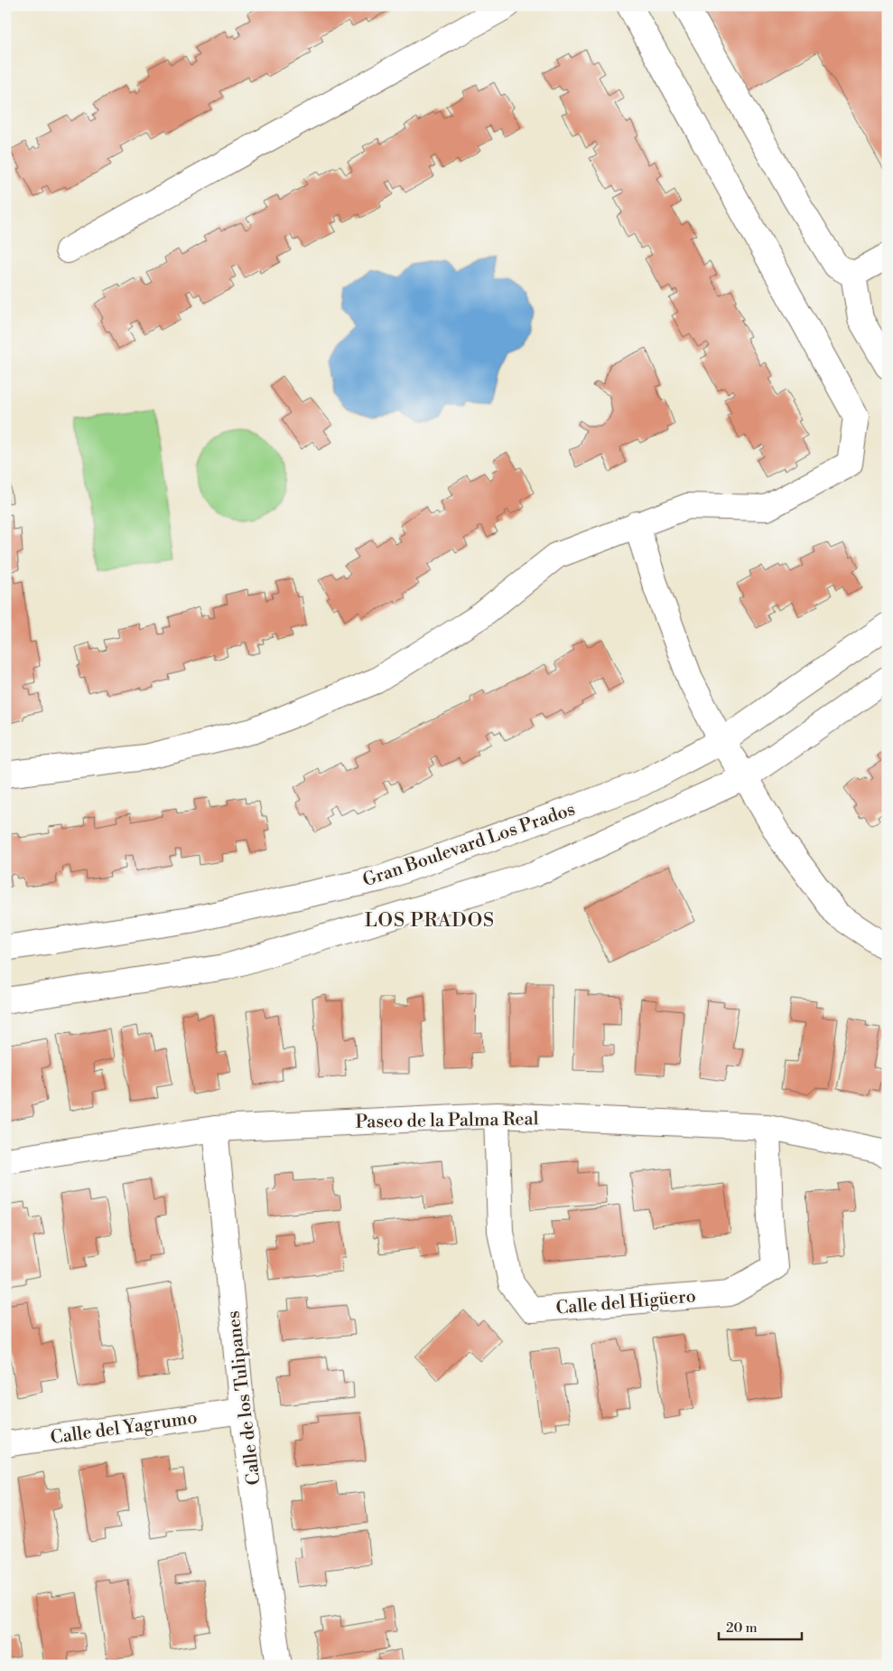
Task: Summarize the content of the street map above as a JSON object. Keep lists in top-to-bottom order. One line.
{"streets":{"street":["Gran Boulevard Los Prados","Paseo de la Palma Real","Calle del Higüero","Calle de los Tulipanes","Calle del Yagrumo"]},"crossings":[["Paseo de la Palma Real","Calle del Higüero"],["Paseo de la Palma Real","Calle de los Tulipanes"],["Calle de los Tulipanes","Calle del Yagrumo"]],"districts":["LOS PRADOS"],"scale_bar":"20 m"}
